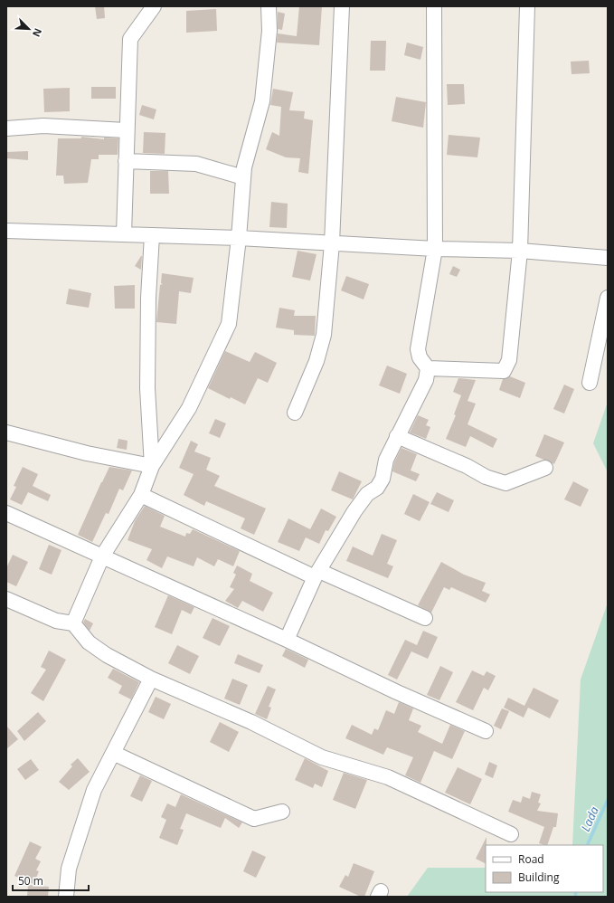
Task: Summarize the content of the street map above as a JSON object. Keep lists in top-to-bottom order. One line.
{"water":["Lada"],"legend":["Road","Building"],"scale_bar":"50 m","north":"bottom right"}
